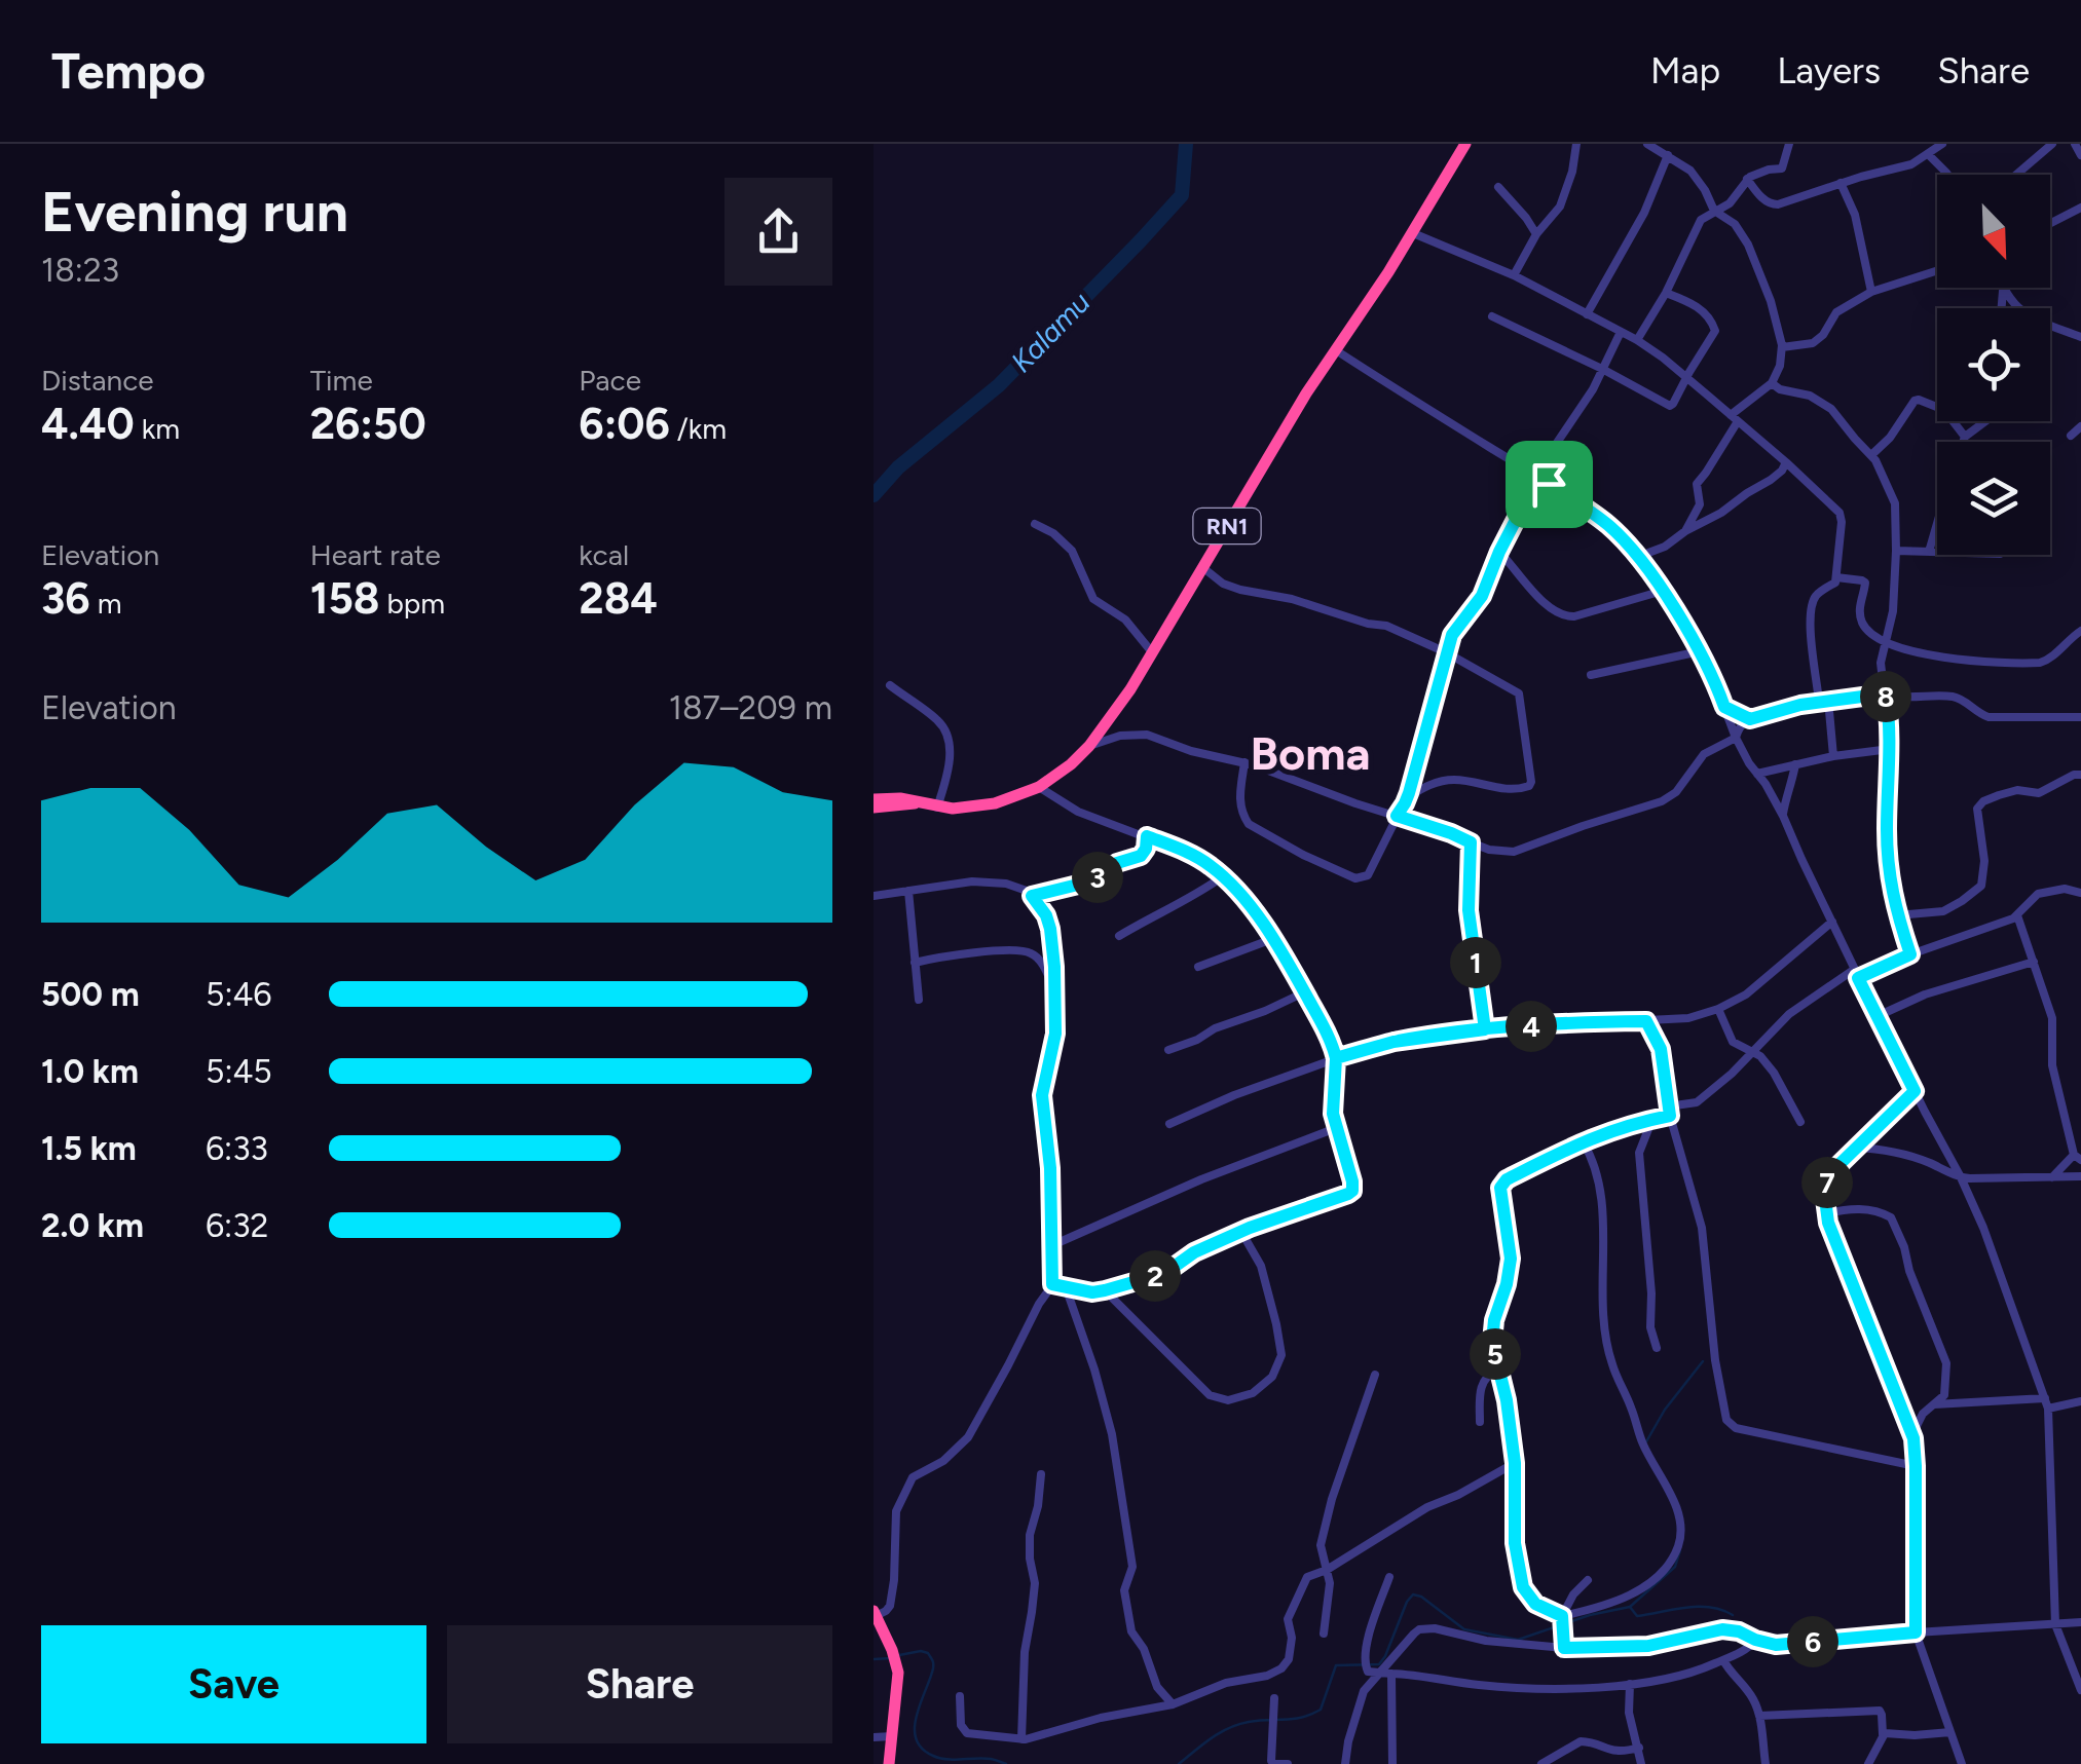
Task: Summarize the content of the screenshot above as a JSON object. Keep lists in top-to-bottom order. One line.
{"streets":{"highway":["RN1"]},"districts":["Boma"],"water":["Kalamu"],"north":"bottom right","page":{"header":"Tempo","nav":["Map","Layers","Share"],"heading":["Evening run","18:23"],"stats":[["Distance","4.40 km"],["Time","26:50"],["Pace","6:06 /km"],["Elevation","36 m"],["Heart rate","158 bpm"],["kcal","284"]],"chart":["Elevation","187–209 m"],"pins":["8","3","1","4","7","2","5","6"],"list":[{"name":"500 m","note":"5:46"},{"name":"1.0 km","note":"5:45"},{"name":"1.5 km","note":"6:33"},{"name":"2.0 km","note":"6:32"}],"buttons":["Save","Share"]}}
